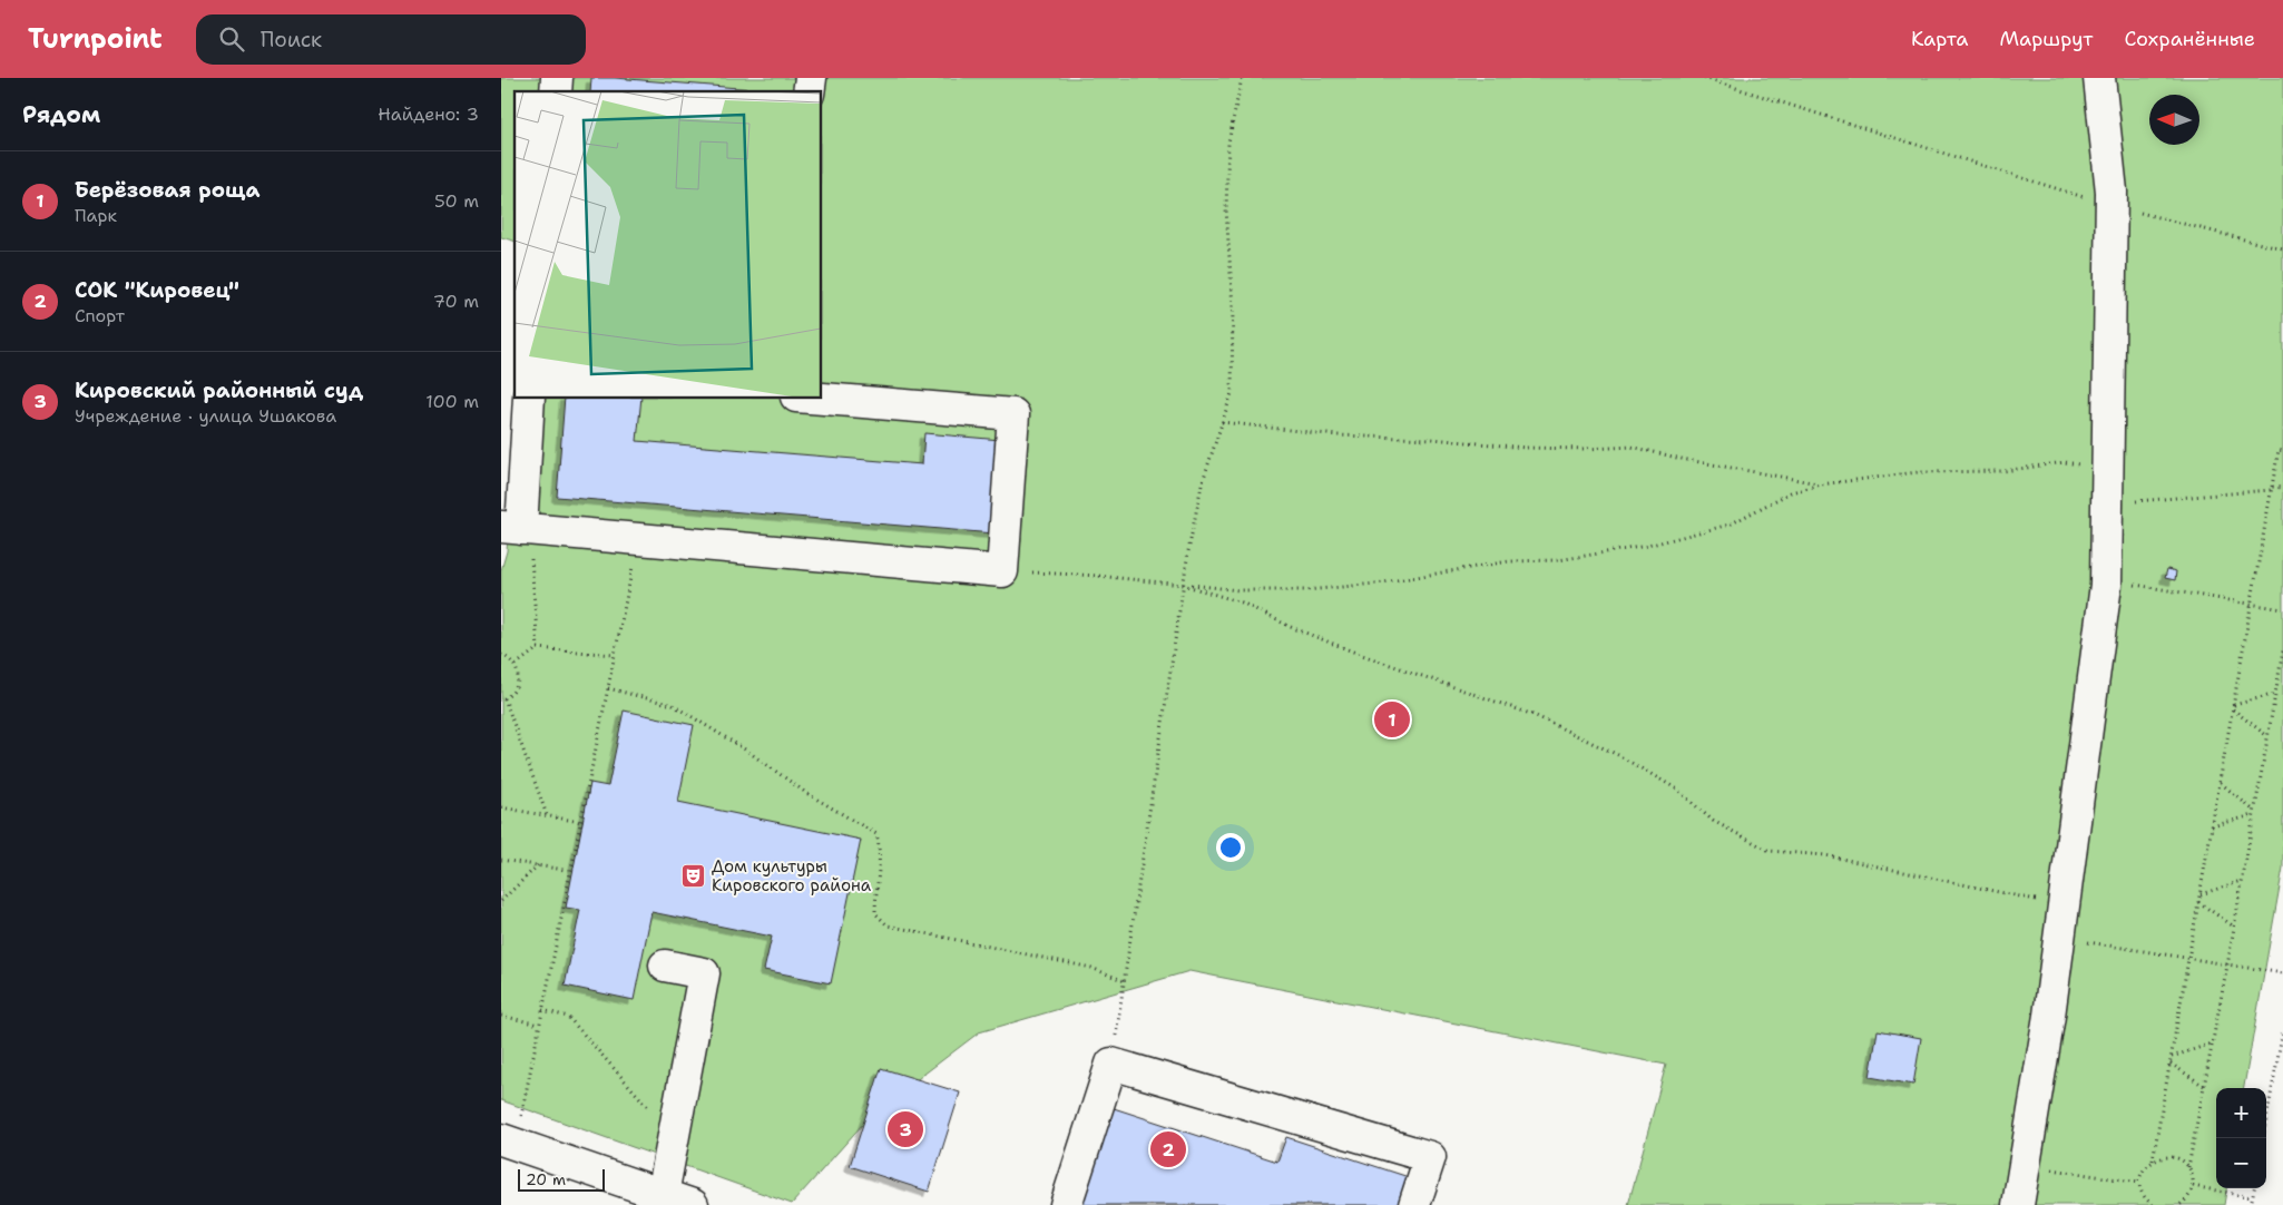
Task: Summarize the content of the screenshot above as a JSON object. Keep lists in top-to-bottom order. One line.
{"places":{"theatre":["Дом культуры Кировского района"]},"scale_bar":"20 m","north":"left","page":{"header":"Turnpoint","search":"Поиск","nav":["Карта","Маршрут","Сохранённые"],"heading":["Рядом","Найдено: 3"],"list":[{"mark":"1","name":"Берёзовая роща","note":"Парк","value":"50 m"},{"mark":"2","name":"СОК \"Кировец\"","note":"Спорт","value":"70 m"},{"mark":"3","name":"Кировский районный суд","note":"Учреждение · улица Ушакова","value":"100 m"}],"pins":["1","3","2"],"map_buttons":["+","−"],"scale":"20 m"}}
